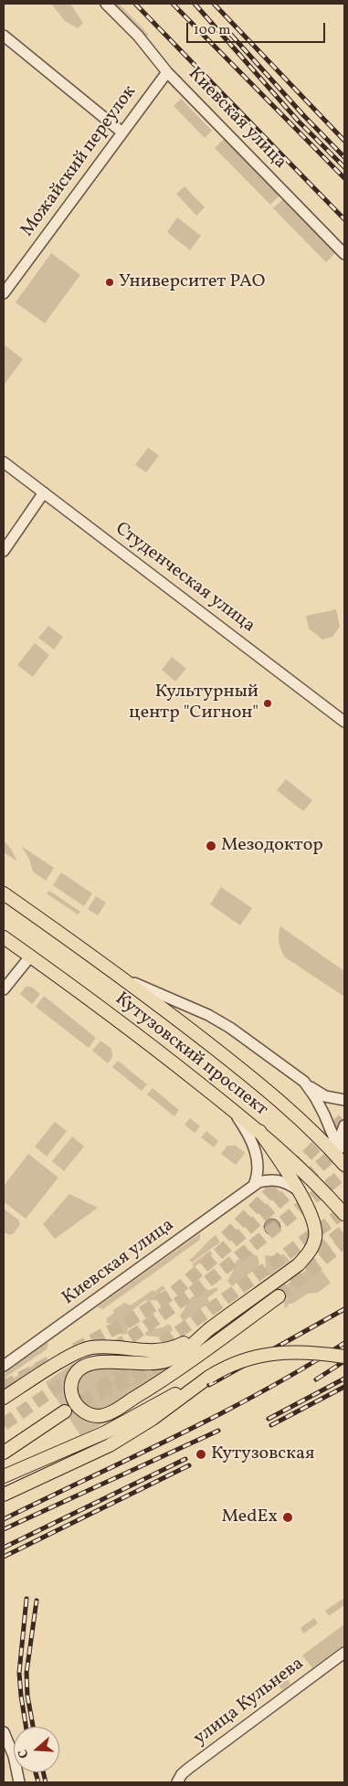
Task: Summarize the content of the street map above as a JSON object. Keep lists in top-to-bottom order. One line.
{"streets":{"main road":["Кутузовский проспект"],"street":["Киевская улица","Можайский переулок","Студенческая улица","улица Кульнева"]},"crossings":[["Киевская улица","Можайский переулок"]],"places":["Университет РАО","Культурный центр \"Сигнон\"","Мезодоктор","Кутузовская","MedEx"],"scale_bar":"100 m","north":"left"}
